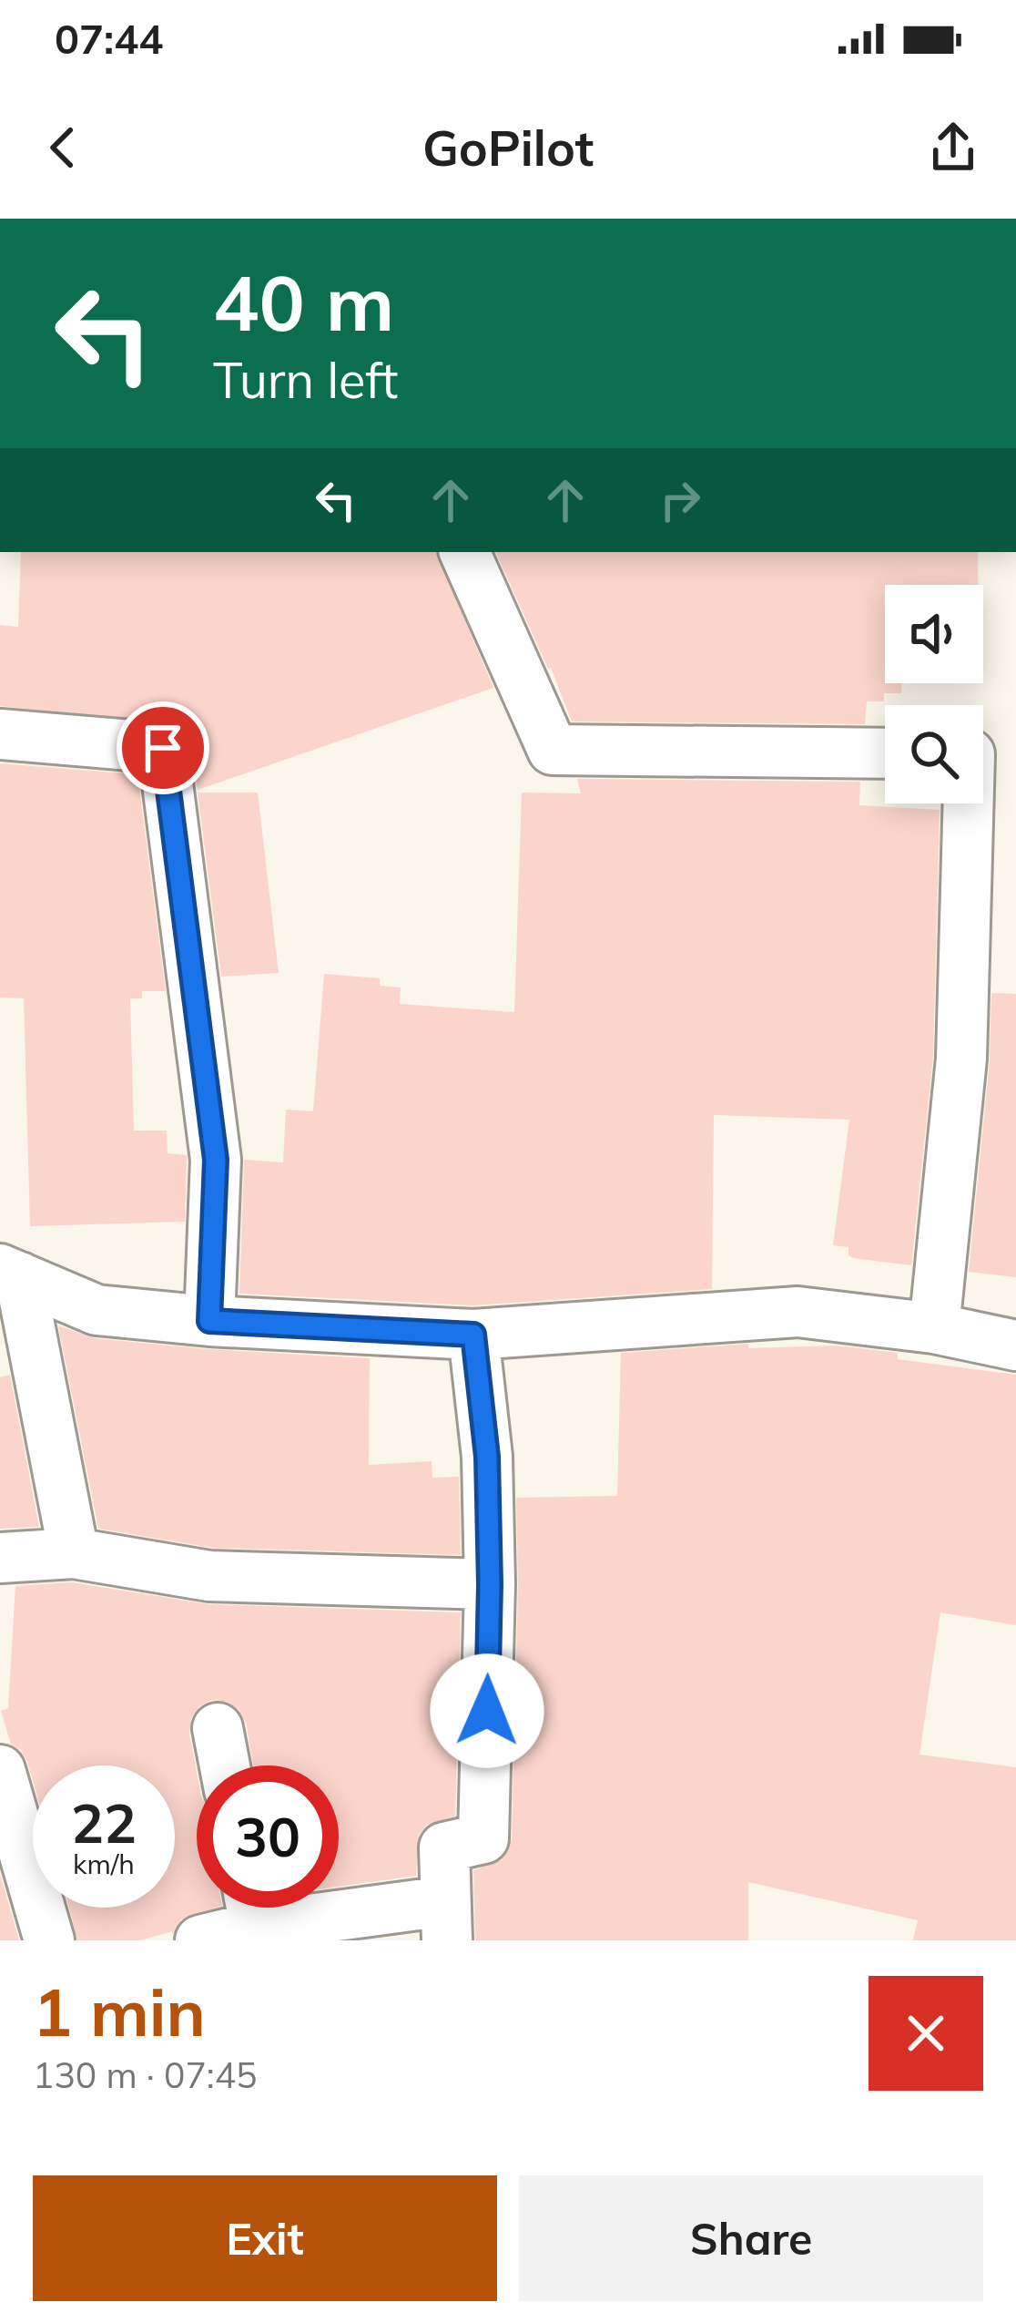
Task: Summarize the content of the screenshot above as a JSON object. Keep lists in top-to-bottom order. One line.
{"page":{"status":"07:44","header":"GoPilot","turn":["40 m","Turn left"],"speed":"22 km/h","limit":"30","heading":["1 min","130 m · 07:45"],"buttons":["Exit","Share"]}}
